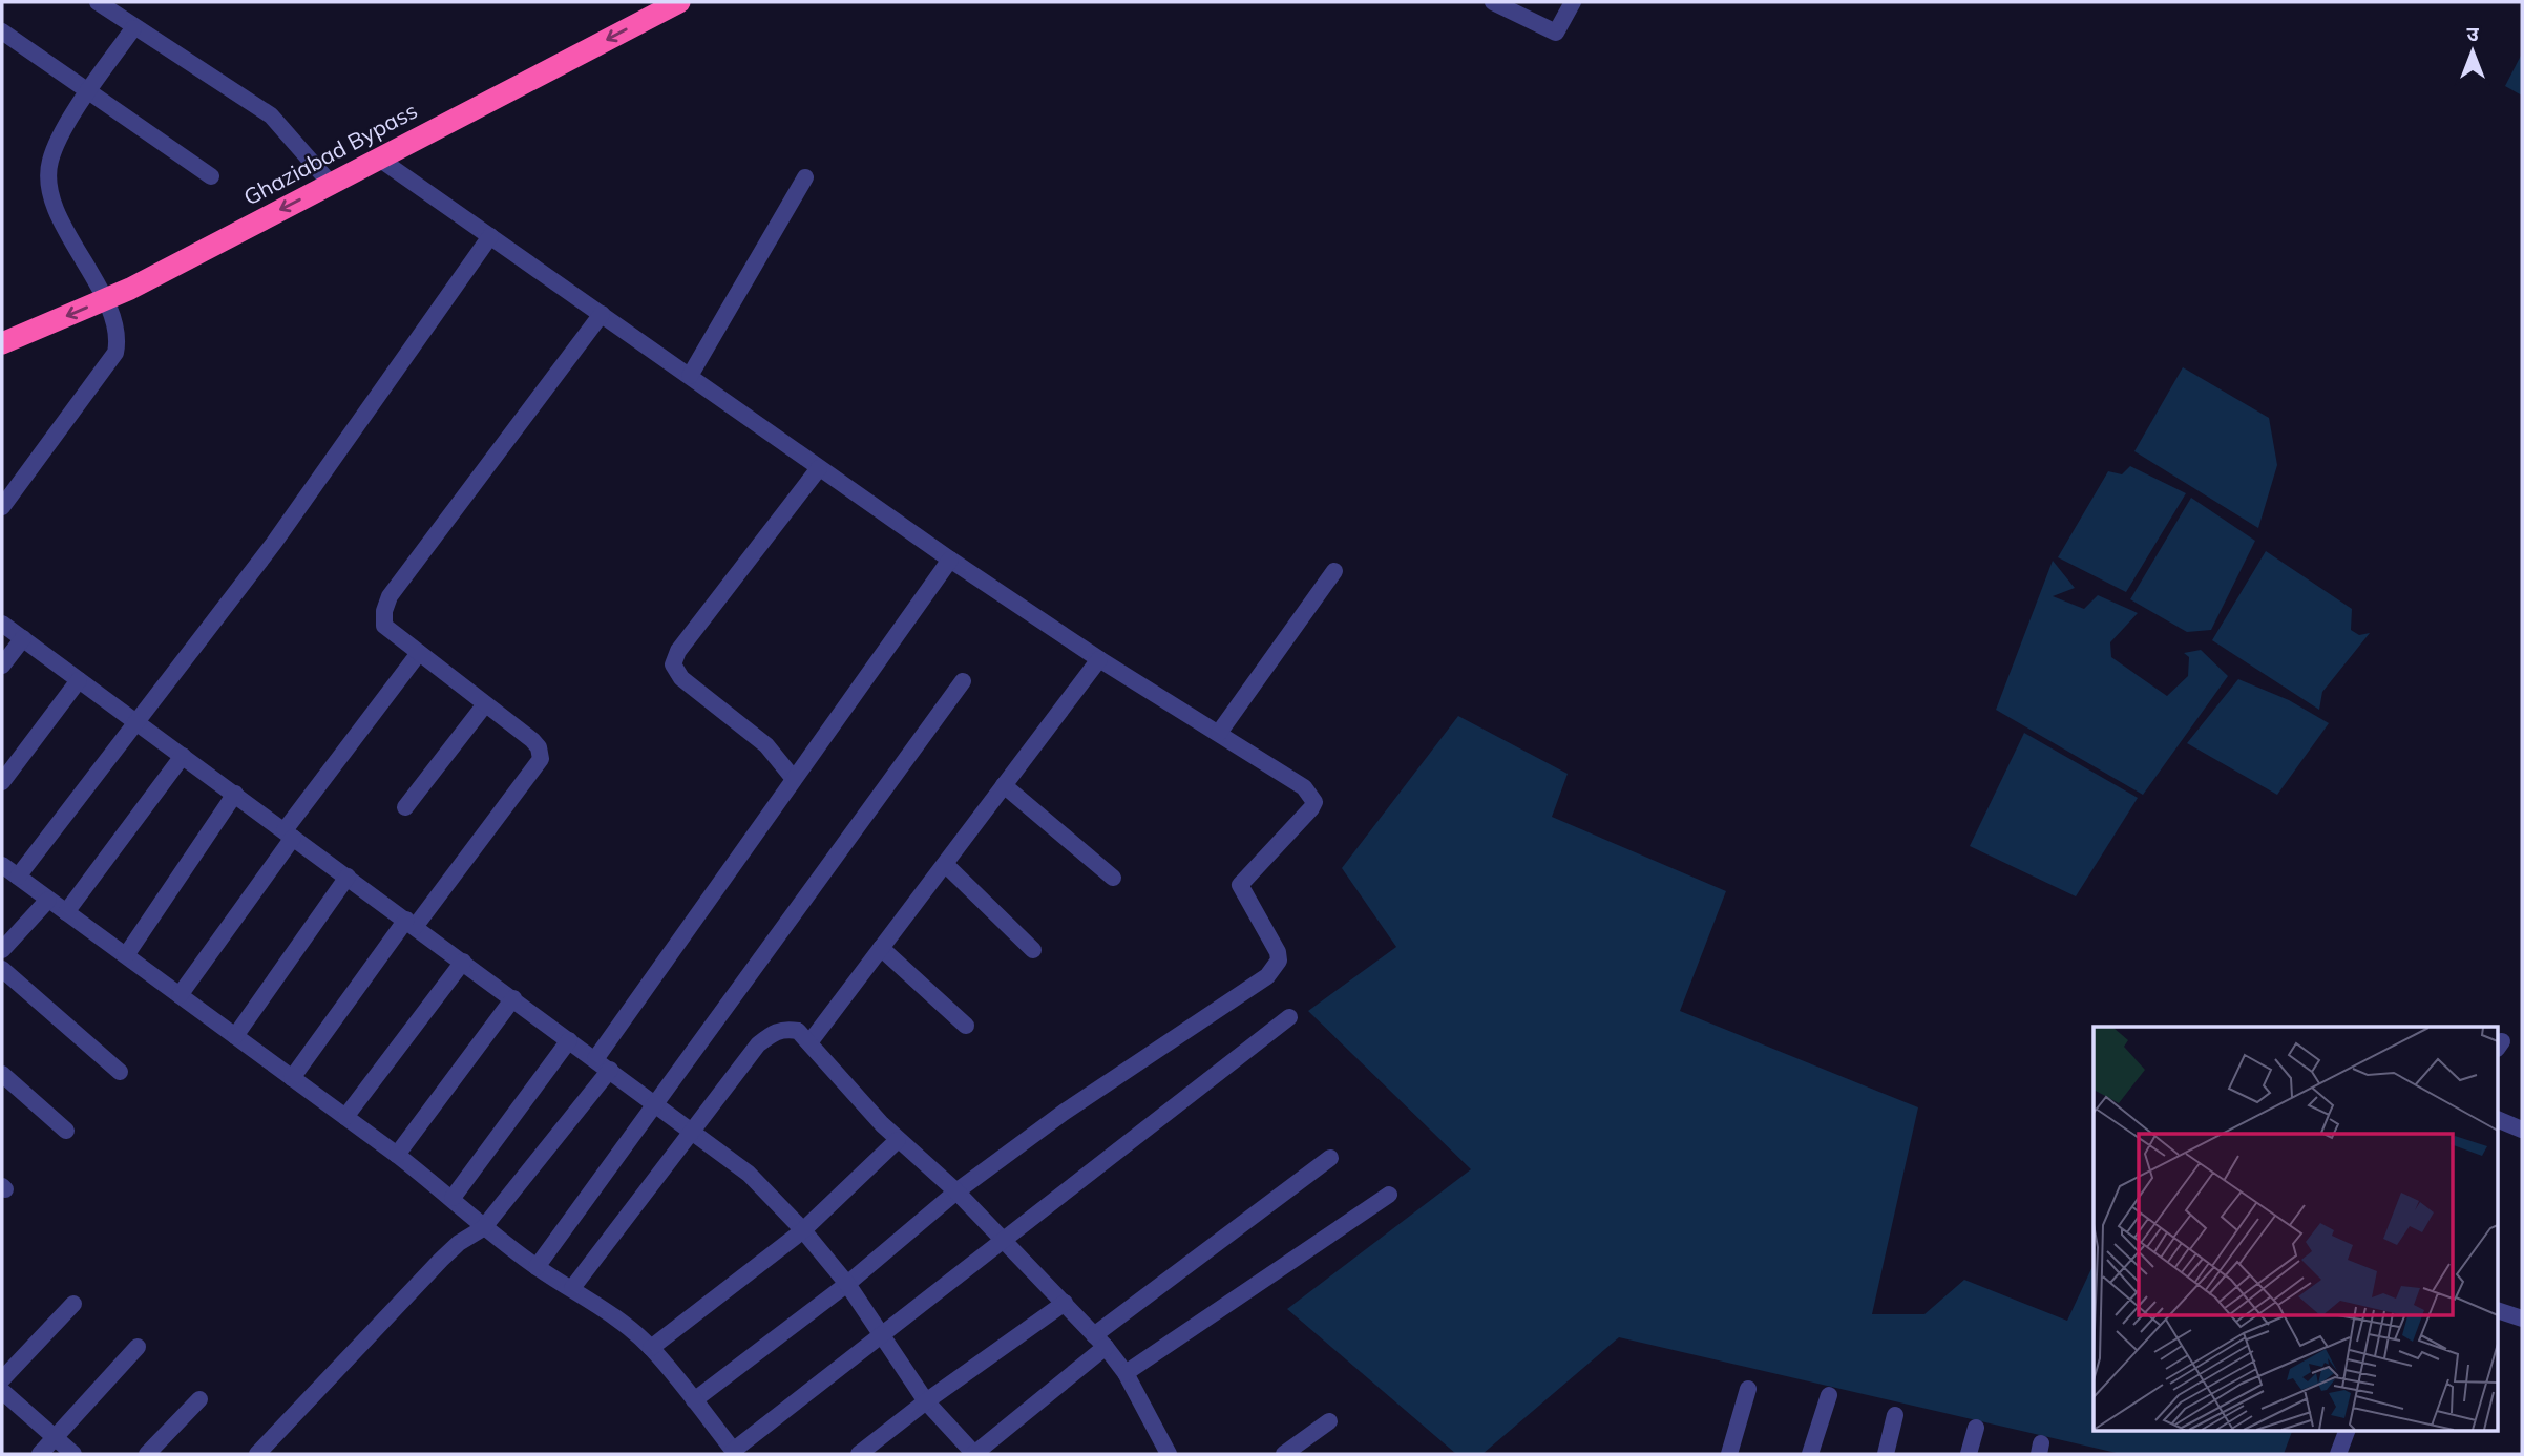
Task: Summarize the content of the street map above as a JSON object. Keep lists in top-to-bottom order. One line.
{"streets":{"highway":["Ghaziabad Bypass"]},"one_way":["Ghaziabad Bypass"],"north":"top"}
